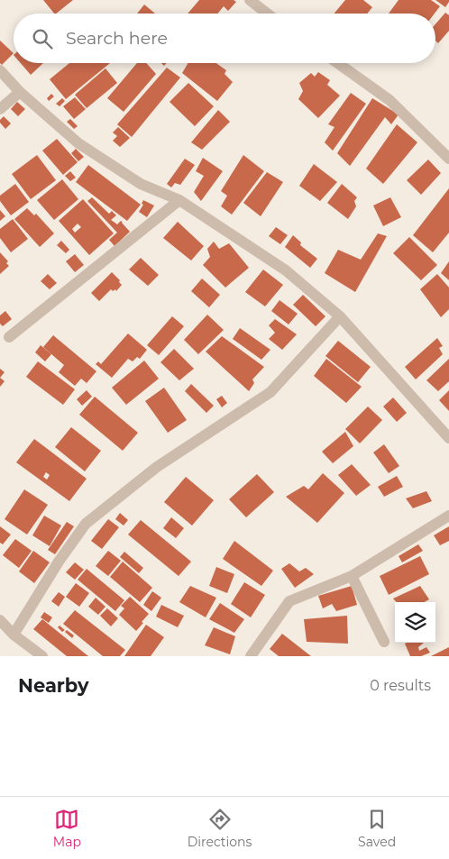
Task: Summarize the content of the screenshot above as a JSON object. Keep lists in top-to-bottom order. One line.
{"page":{"search":"Search here","heading":["Nearby","0 results"],"nav":["Map","Directions","Saved"]}}
